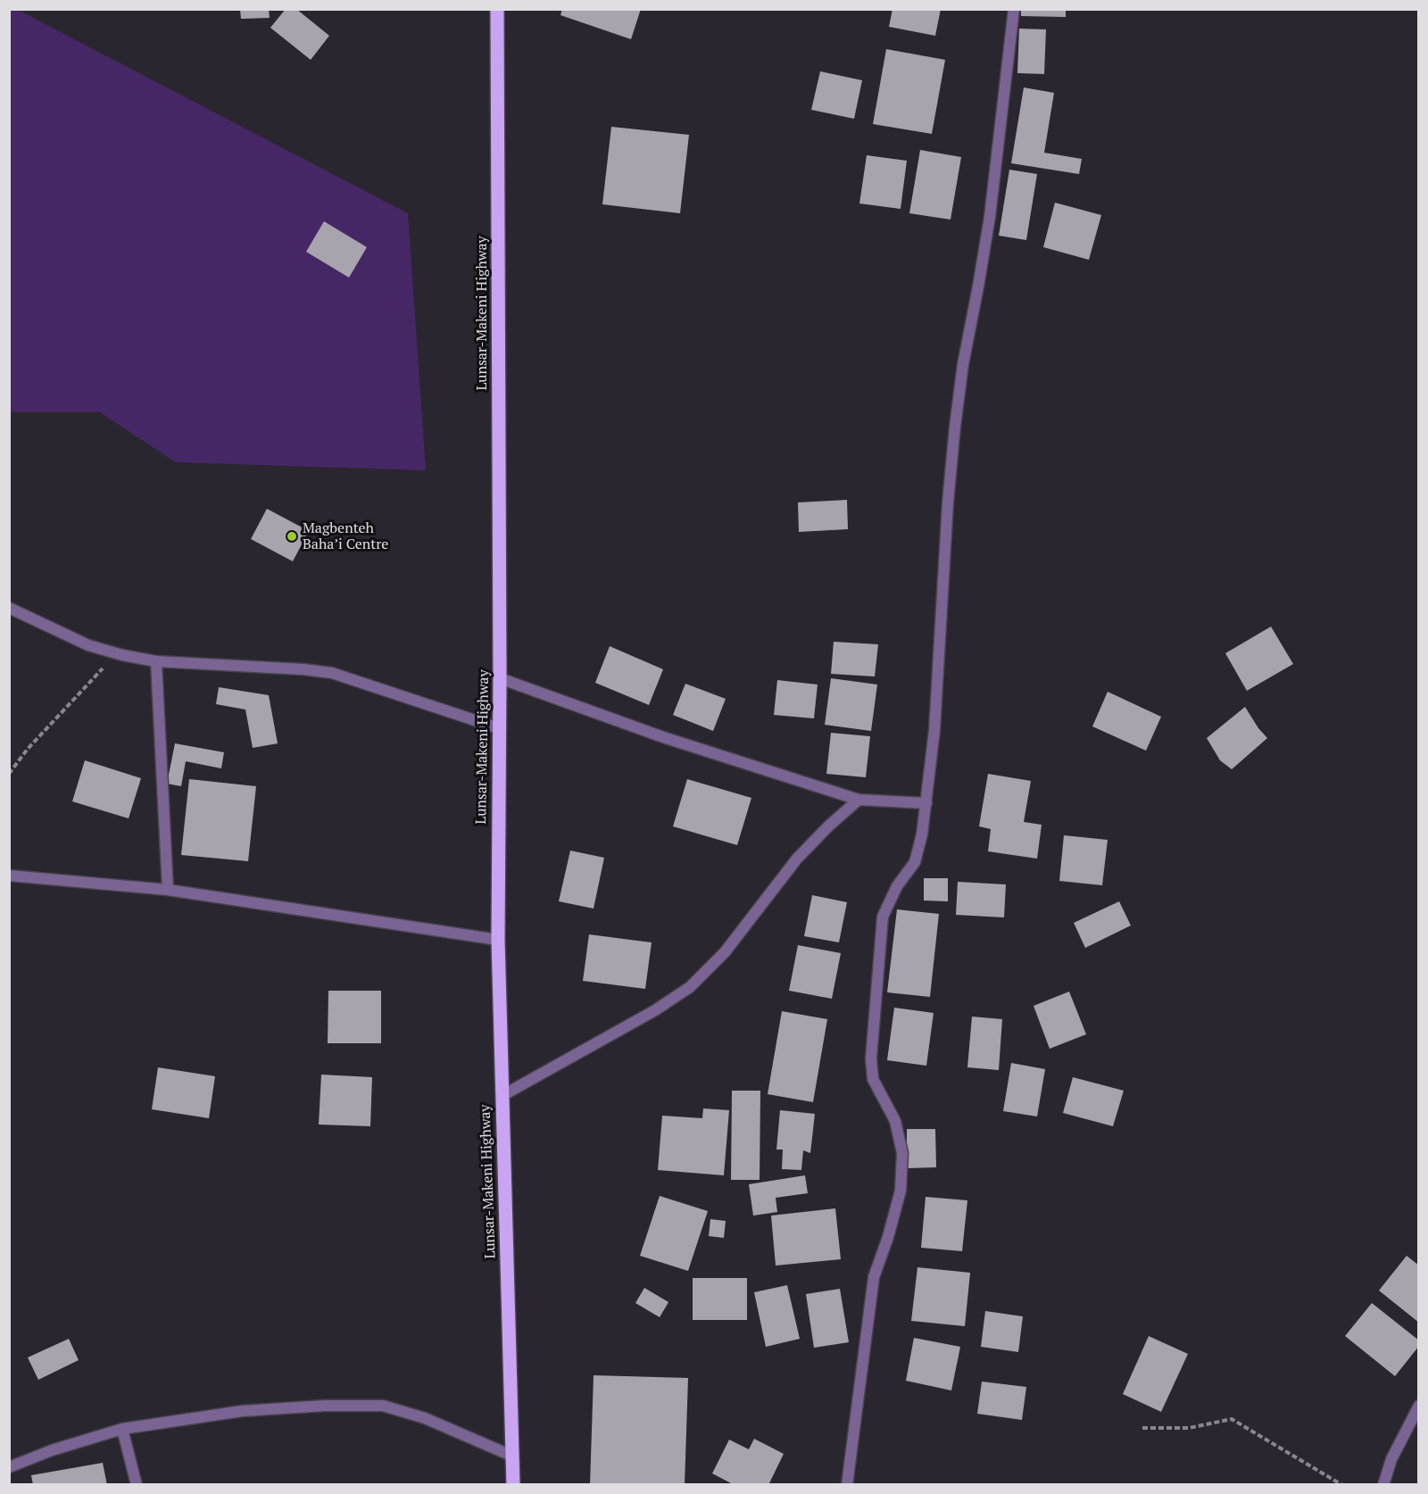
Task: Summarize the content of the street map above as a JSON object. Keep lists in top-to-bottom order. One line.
{"streets":{"main road":["Lunsar-Makeni Highway"]},"places":["Magbenteh Baha’i Centre"]}
